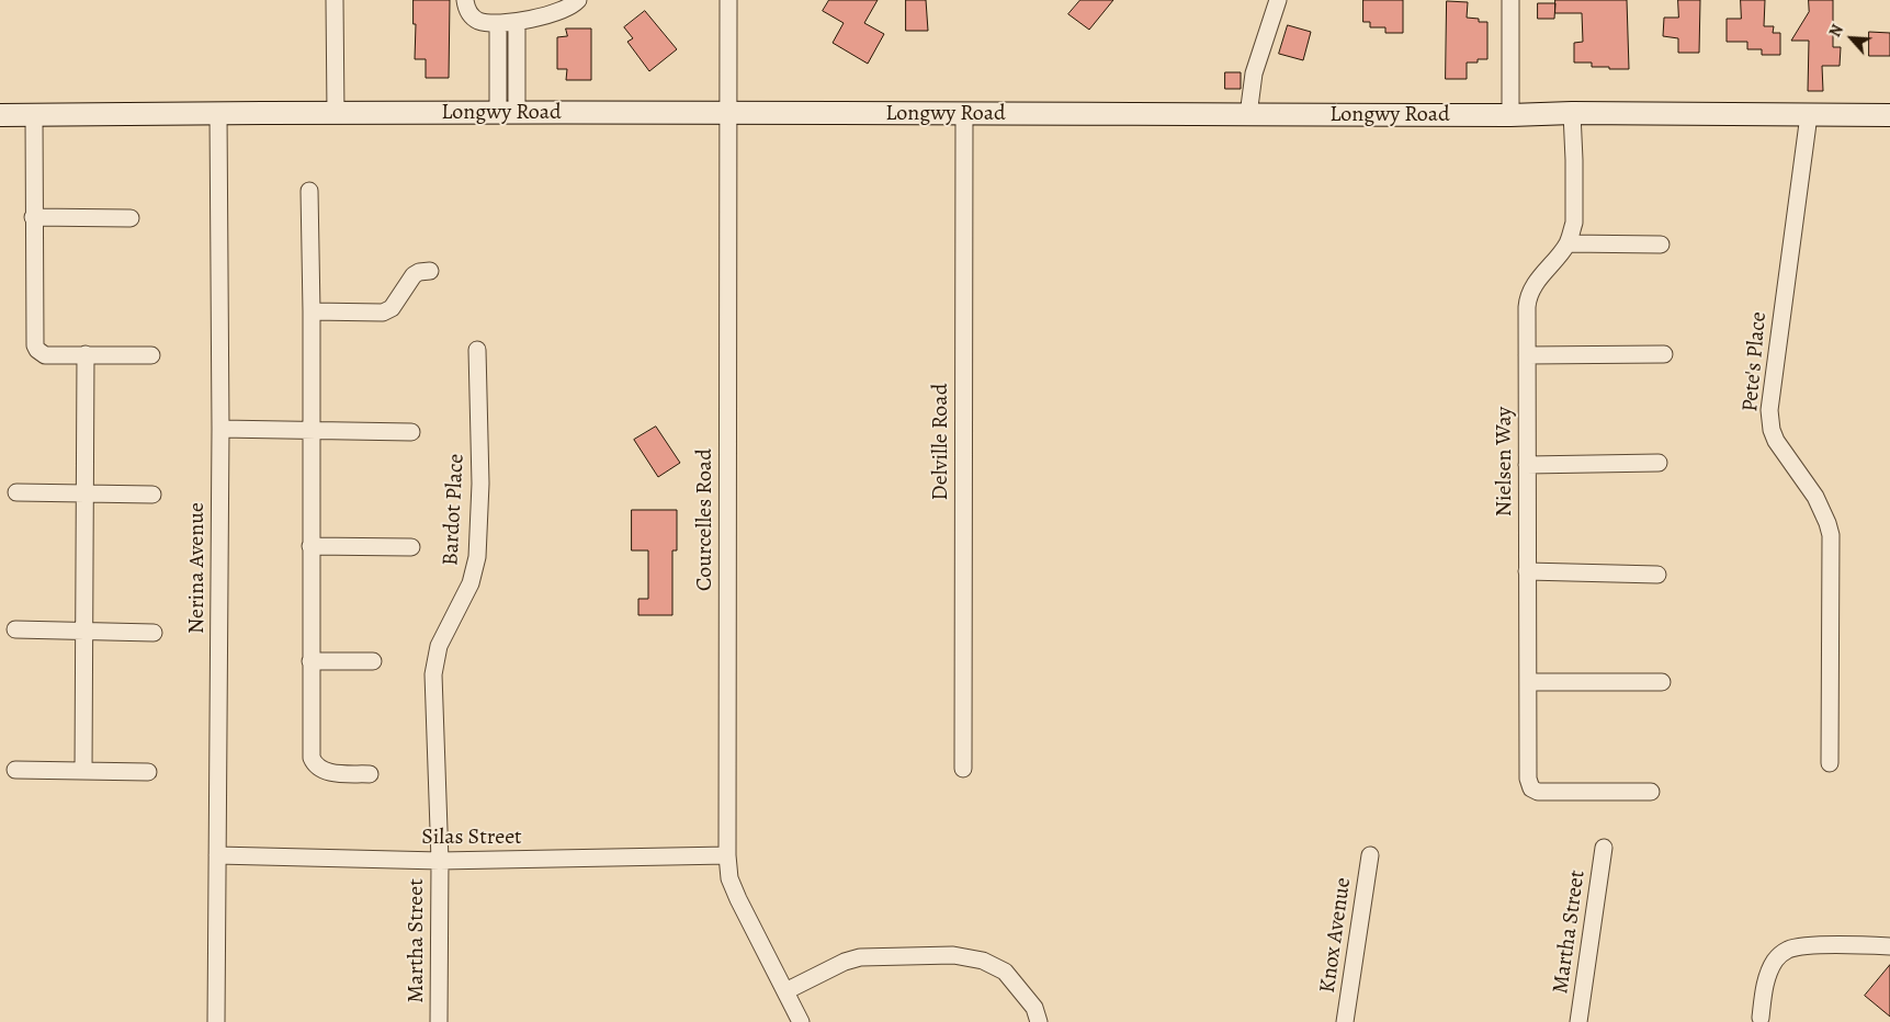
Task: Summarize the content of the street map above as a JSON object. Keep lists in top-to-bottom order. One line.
{"streets":{"street":["Longwy Road","Pete's Place","Delville Road","Nielsen Way","Bardot Place","Courcelles Road","Nerina Avenue","Silas Street","Martha Street","Knox Avenue"]},"crossings":[["Longwy Road","Pete's Place"],["Longwy Road","Delville Road"],["Longwy Road","Nielsen Way"],["Longwy Road","Courcelles Road"],["Longwy Road","Nerina Avenue"],["Bardot Place","Silas Street"],["Bardot Place","Martha Street"],["Courcelles Road","Silas Street"],["Nerina Avenue","Silas Street"],["Silas Street","Martha Street"]],"north":"top left"}
